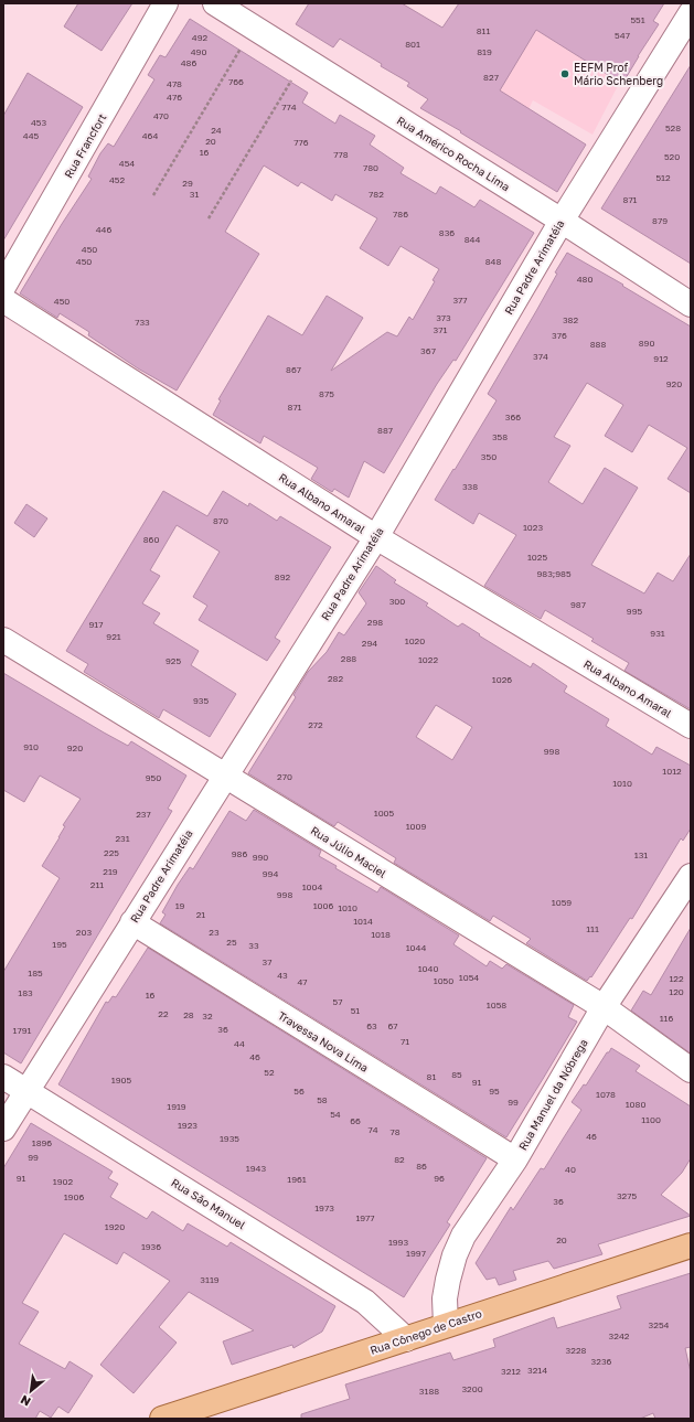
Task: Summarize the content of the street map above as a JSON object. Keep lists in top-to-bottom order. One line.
{"streets":{"main road":["Rua Cônego de Castro"],"street":["Rua Francfort","Rua Américo Rocha Lima","Rua Padre Arimatéia","Rua Albano Amaral","Rua Júlio Maciel","Travessa Nova Lima","Rua Manuel da Nóbrega","Rua São Manuel"]},"crossings":[["Rua Américo Rocha Lima","Rua Padre Arimatéia"],["Rua Padre Arimatéia","Rua Albano Amaral"],["Rua Padre Arimatéia","Rua Júlio Maciel"],["Rua Padre Arimatéia","Travessa Nova Lima"],["Rua Padre Arimatéia","Rua São Manuel"],["Rua Júlio Maciel","Rua Manuel da Nóbrega"],["Travessa Nova Lima","Rua Manuel da Nóbrega"],["Rua Manuel da Nóbrega","Rua Cônego de Castro"],["Rua São Manuel","Rua Cônego de Castro"]],"places":["EEFM Prof Mário Schenberg"],"house_numbers":["551","811","547","492","801","490","819","486","827","766","478","476","774","470","453","528","24","445","464","20","776","16","778","520","454","780","512","452","29","31","782","871","786","879","446","836","844","450","450","848","480","377","450","373","382","733","371","376","890","888","367","374","912","867","920","875","871","366","887","358","350","338","870","1023","860","1025","983;985","892","300","987","995","298","917","931","921","1020","294","288","1022","925","282","1026","935","272","910","920","998","1012","270","950","1010","1005","237","1009","231","225","986","131","990","219","994","211","1004","998","1059","19","1006","1010","21","1014","111","203","23","1018","25","195","33","1044","37","1040","185","43","1054","122","1050","47","120","183","16","57","1058","51","22","28","32","116","63","67","36","1791","71","44","46","52","85","81","1905","91","56","95","1078","58","99","1080","1919","54","1100","66","1923","74","78","46","1935","1896","99","82","86","1943","40","91","96","1961","1902","3275","1906","36","1973","1977","1920","20","1993","1936","1997","3119","3254","3242","3228","3236","3214","3212","3200","3188"],"north":"bottom left"}
